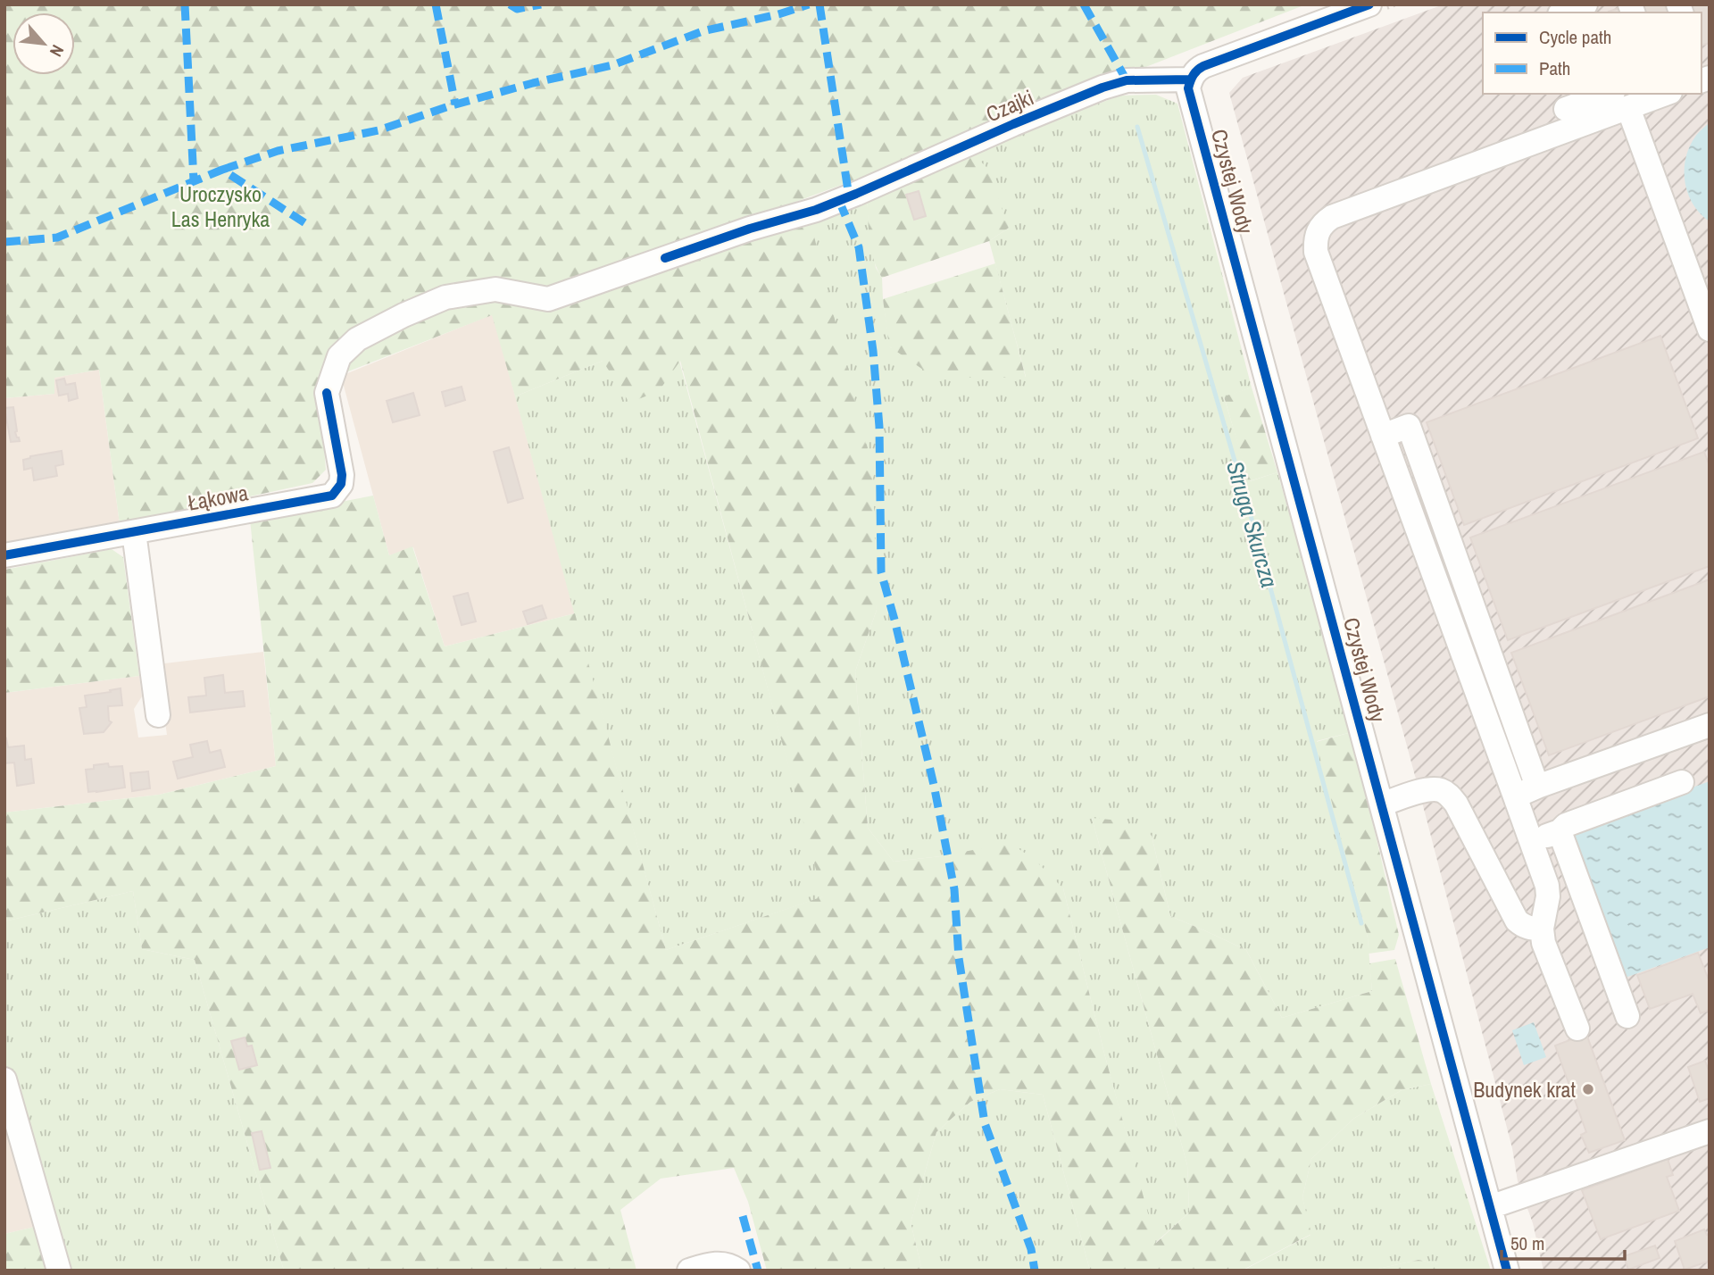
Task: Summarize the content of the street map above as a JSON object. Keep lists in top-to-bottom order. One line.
{"streets":{"street":["Czajki","Czystej Wody","Łąkowa"]},"crossings":[["Czajki","Czystej Wody"],["Czajki","Łąkowa"]],"water":["Struga Skurcza"],"parks":["Uroczysko Las Henryka"],"places":["Budynek krat"],"legend":["Cycle path","Path"],"scale_bar":"50 m","north":"bottom right"}
